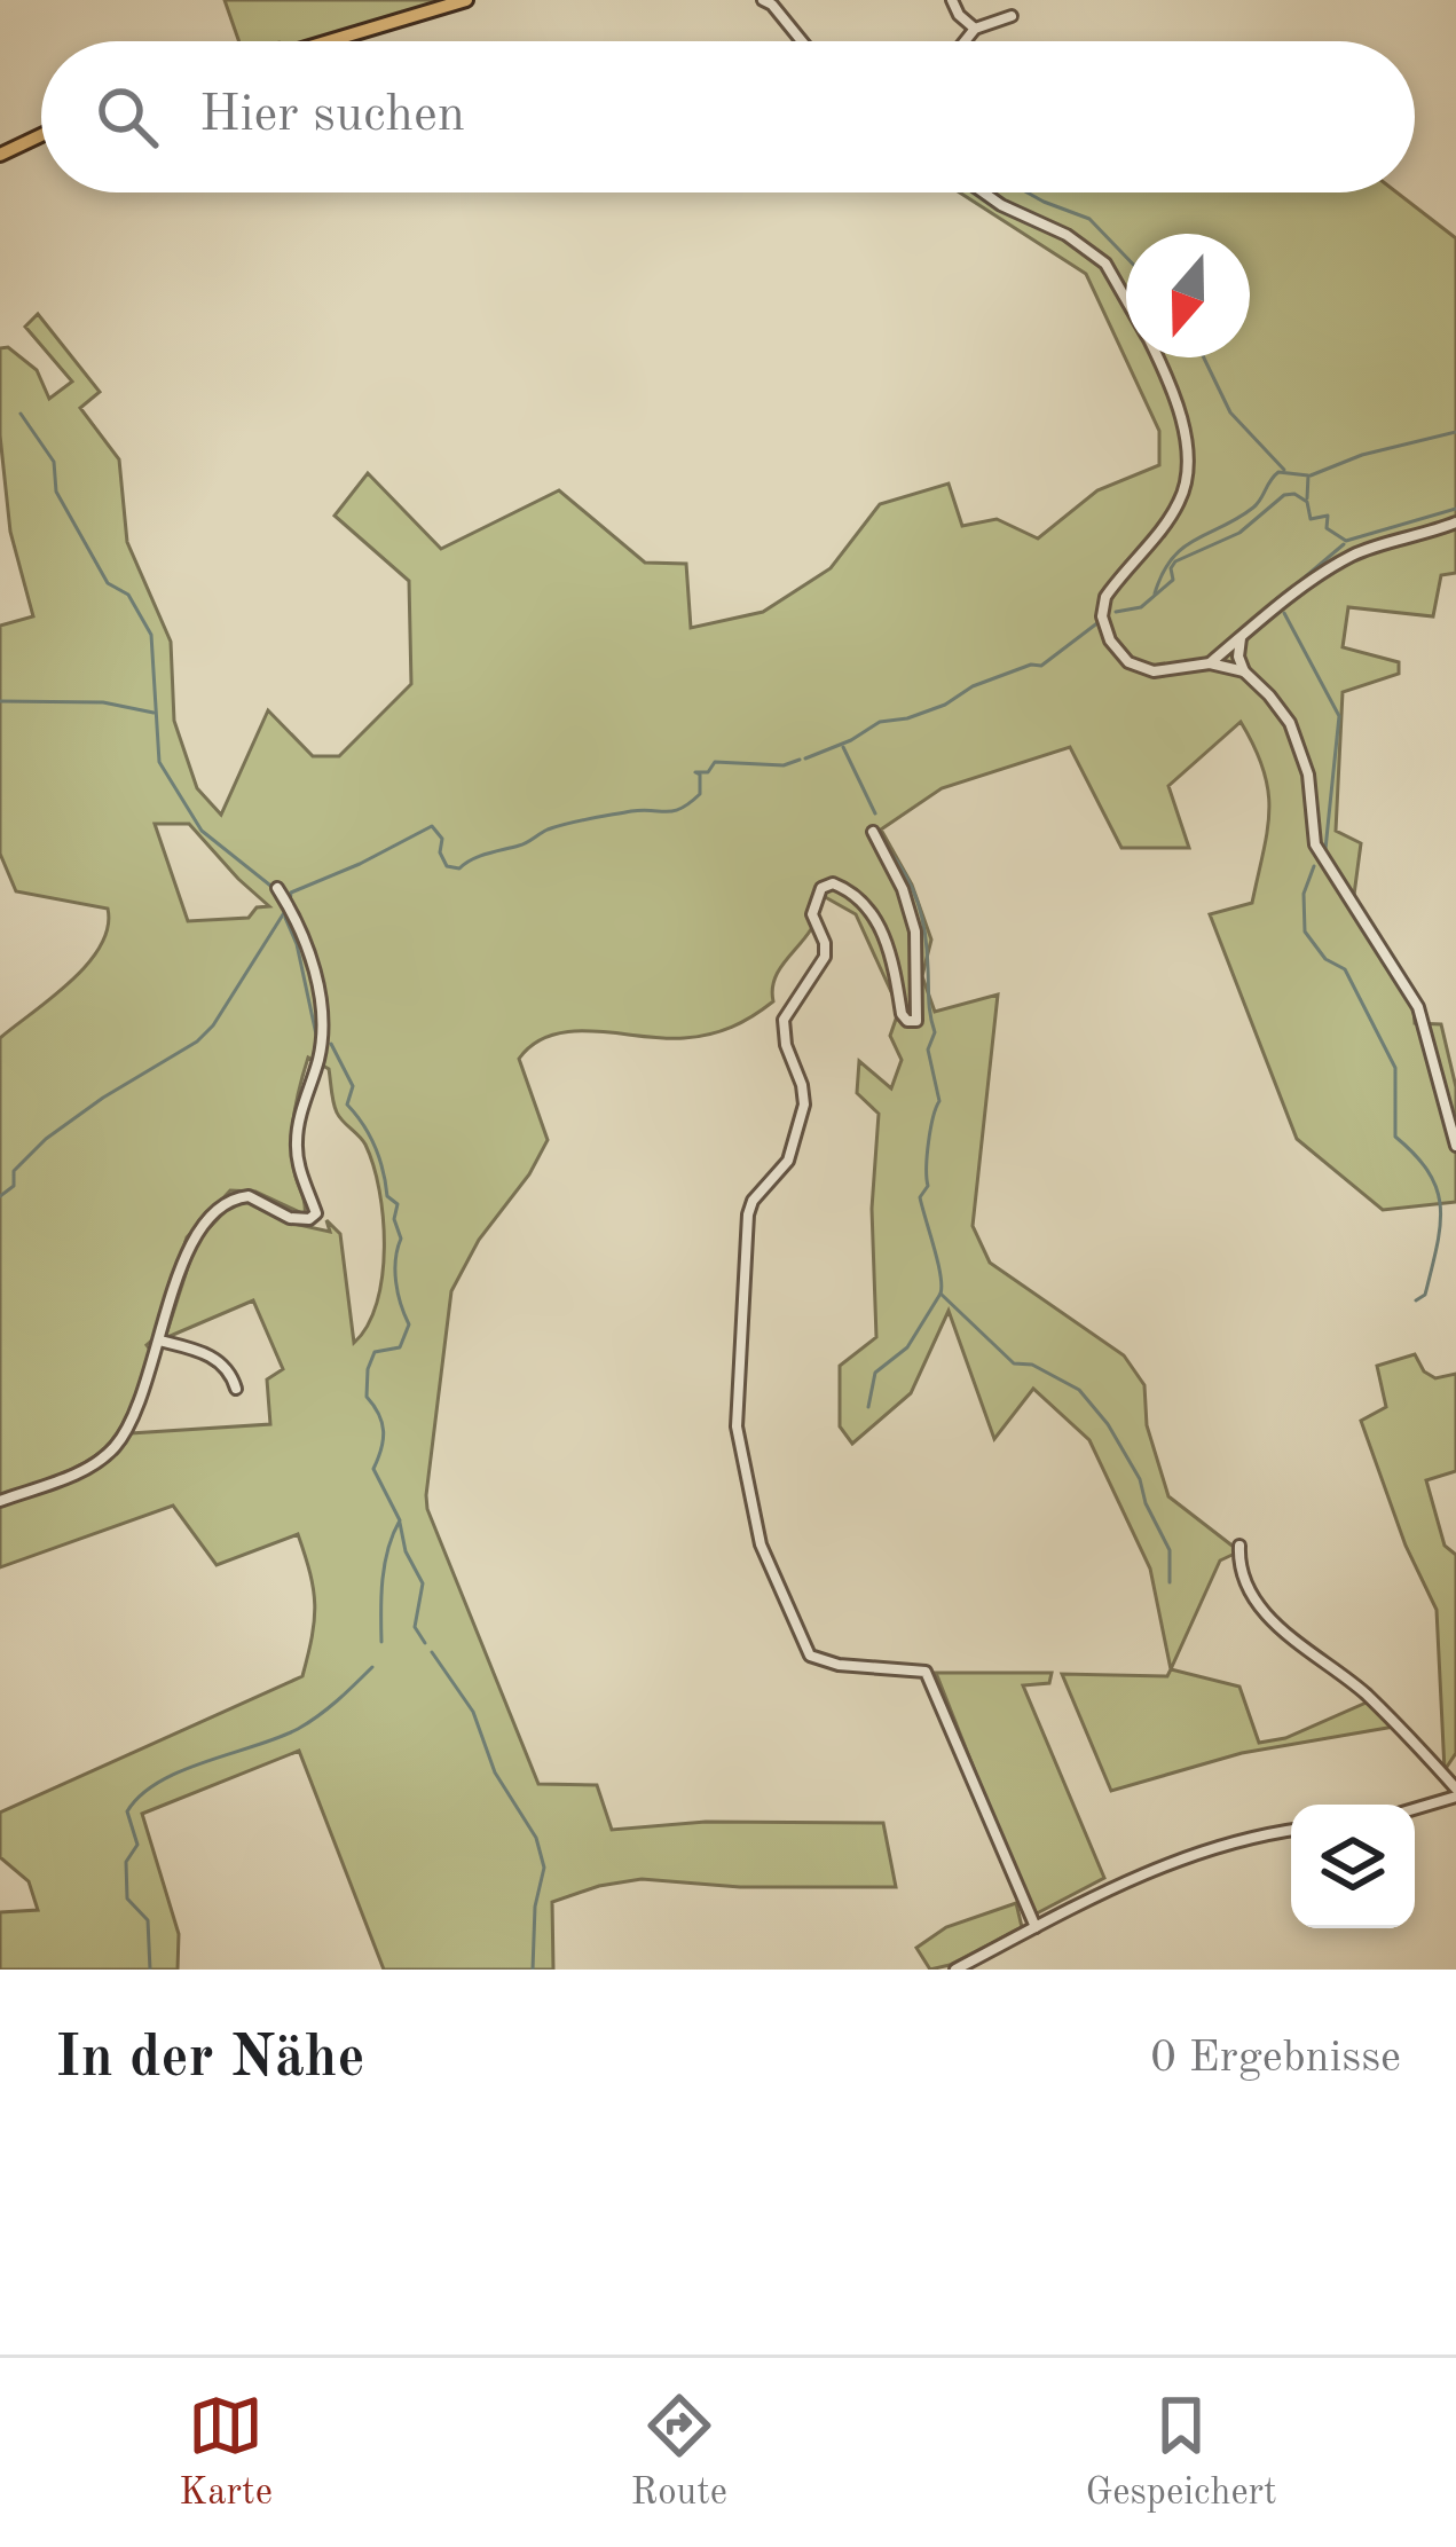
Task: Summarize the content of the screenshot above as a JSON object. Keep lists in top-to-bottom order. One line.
{"north":"bottom","page":{"search":"Hier suchen","heading":["In der Nähe","0 Ergebnisse"],"nav":["Karte","Route","Gespeichert"]}}
